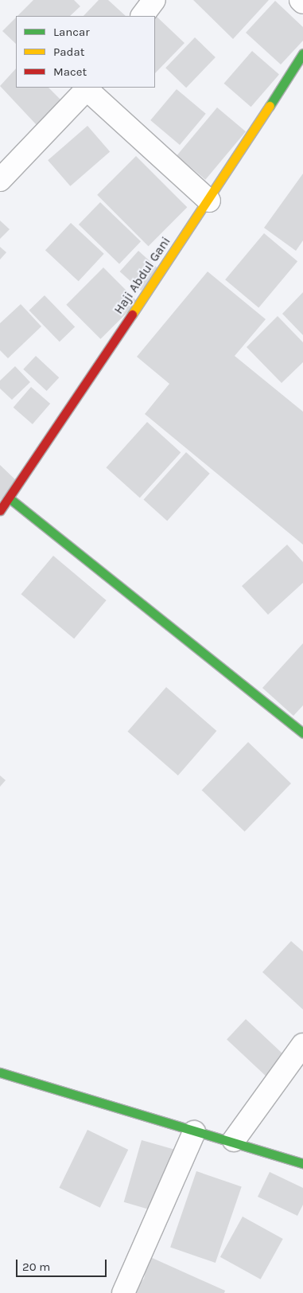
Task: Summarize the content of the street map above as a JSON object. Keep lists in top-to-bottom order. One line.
{"streets":{"street":["Haji Abdul Gani"]},"legend":["Lancar","Padat","Macet"],"scale_bar":"20 m"}
